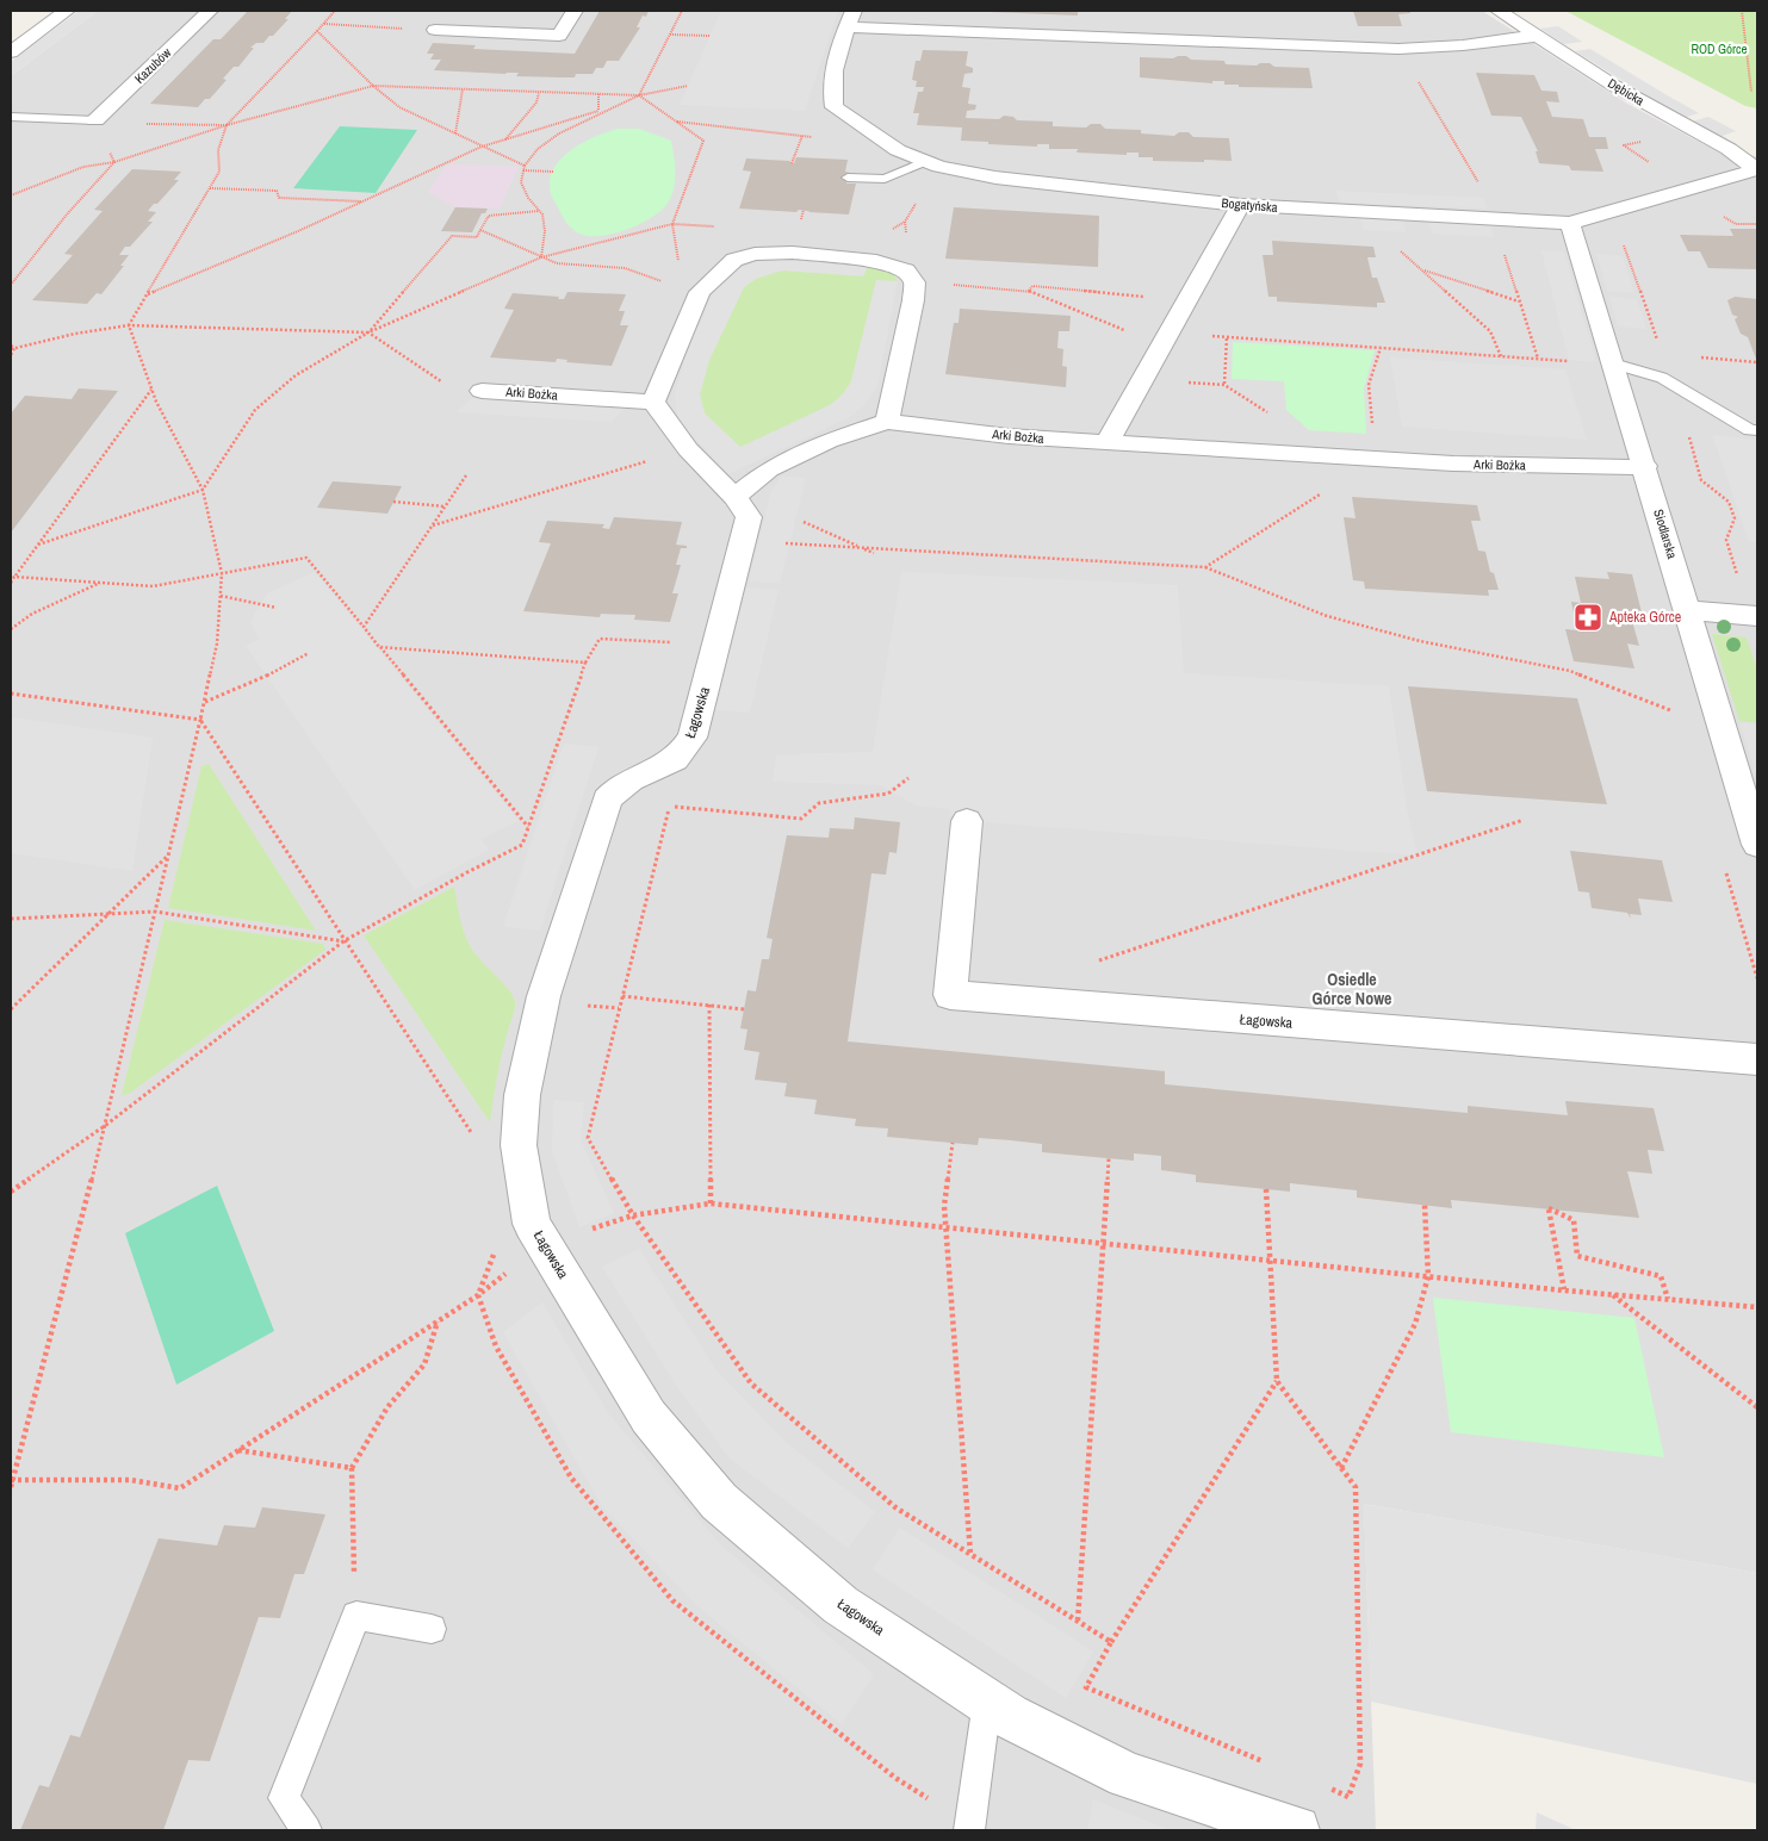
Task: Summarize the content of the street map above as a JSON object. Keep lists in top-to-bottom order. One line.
{"streets":{"street":["Kazubów","Dębicka","Bogatyńska","Arki Bożka","Siodlarska","Łagowska"]},"crossings":[["Dębicka","Bogatyńska"],["Bogatyńska","Siodlarska"],["Arki Bożka","Siodlarska"]],"districts":["Osiedle Górce Nowe"],"parks":["ROD Górce"],"places":{"pharmacy":["Apteka Górce"]}}
